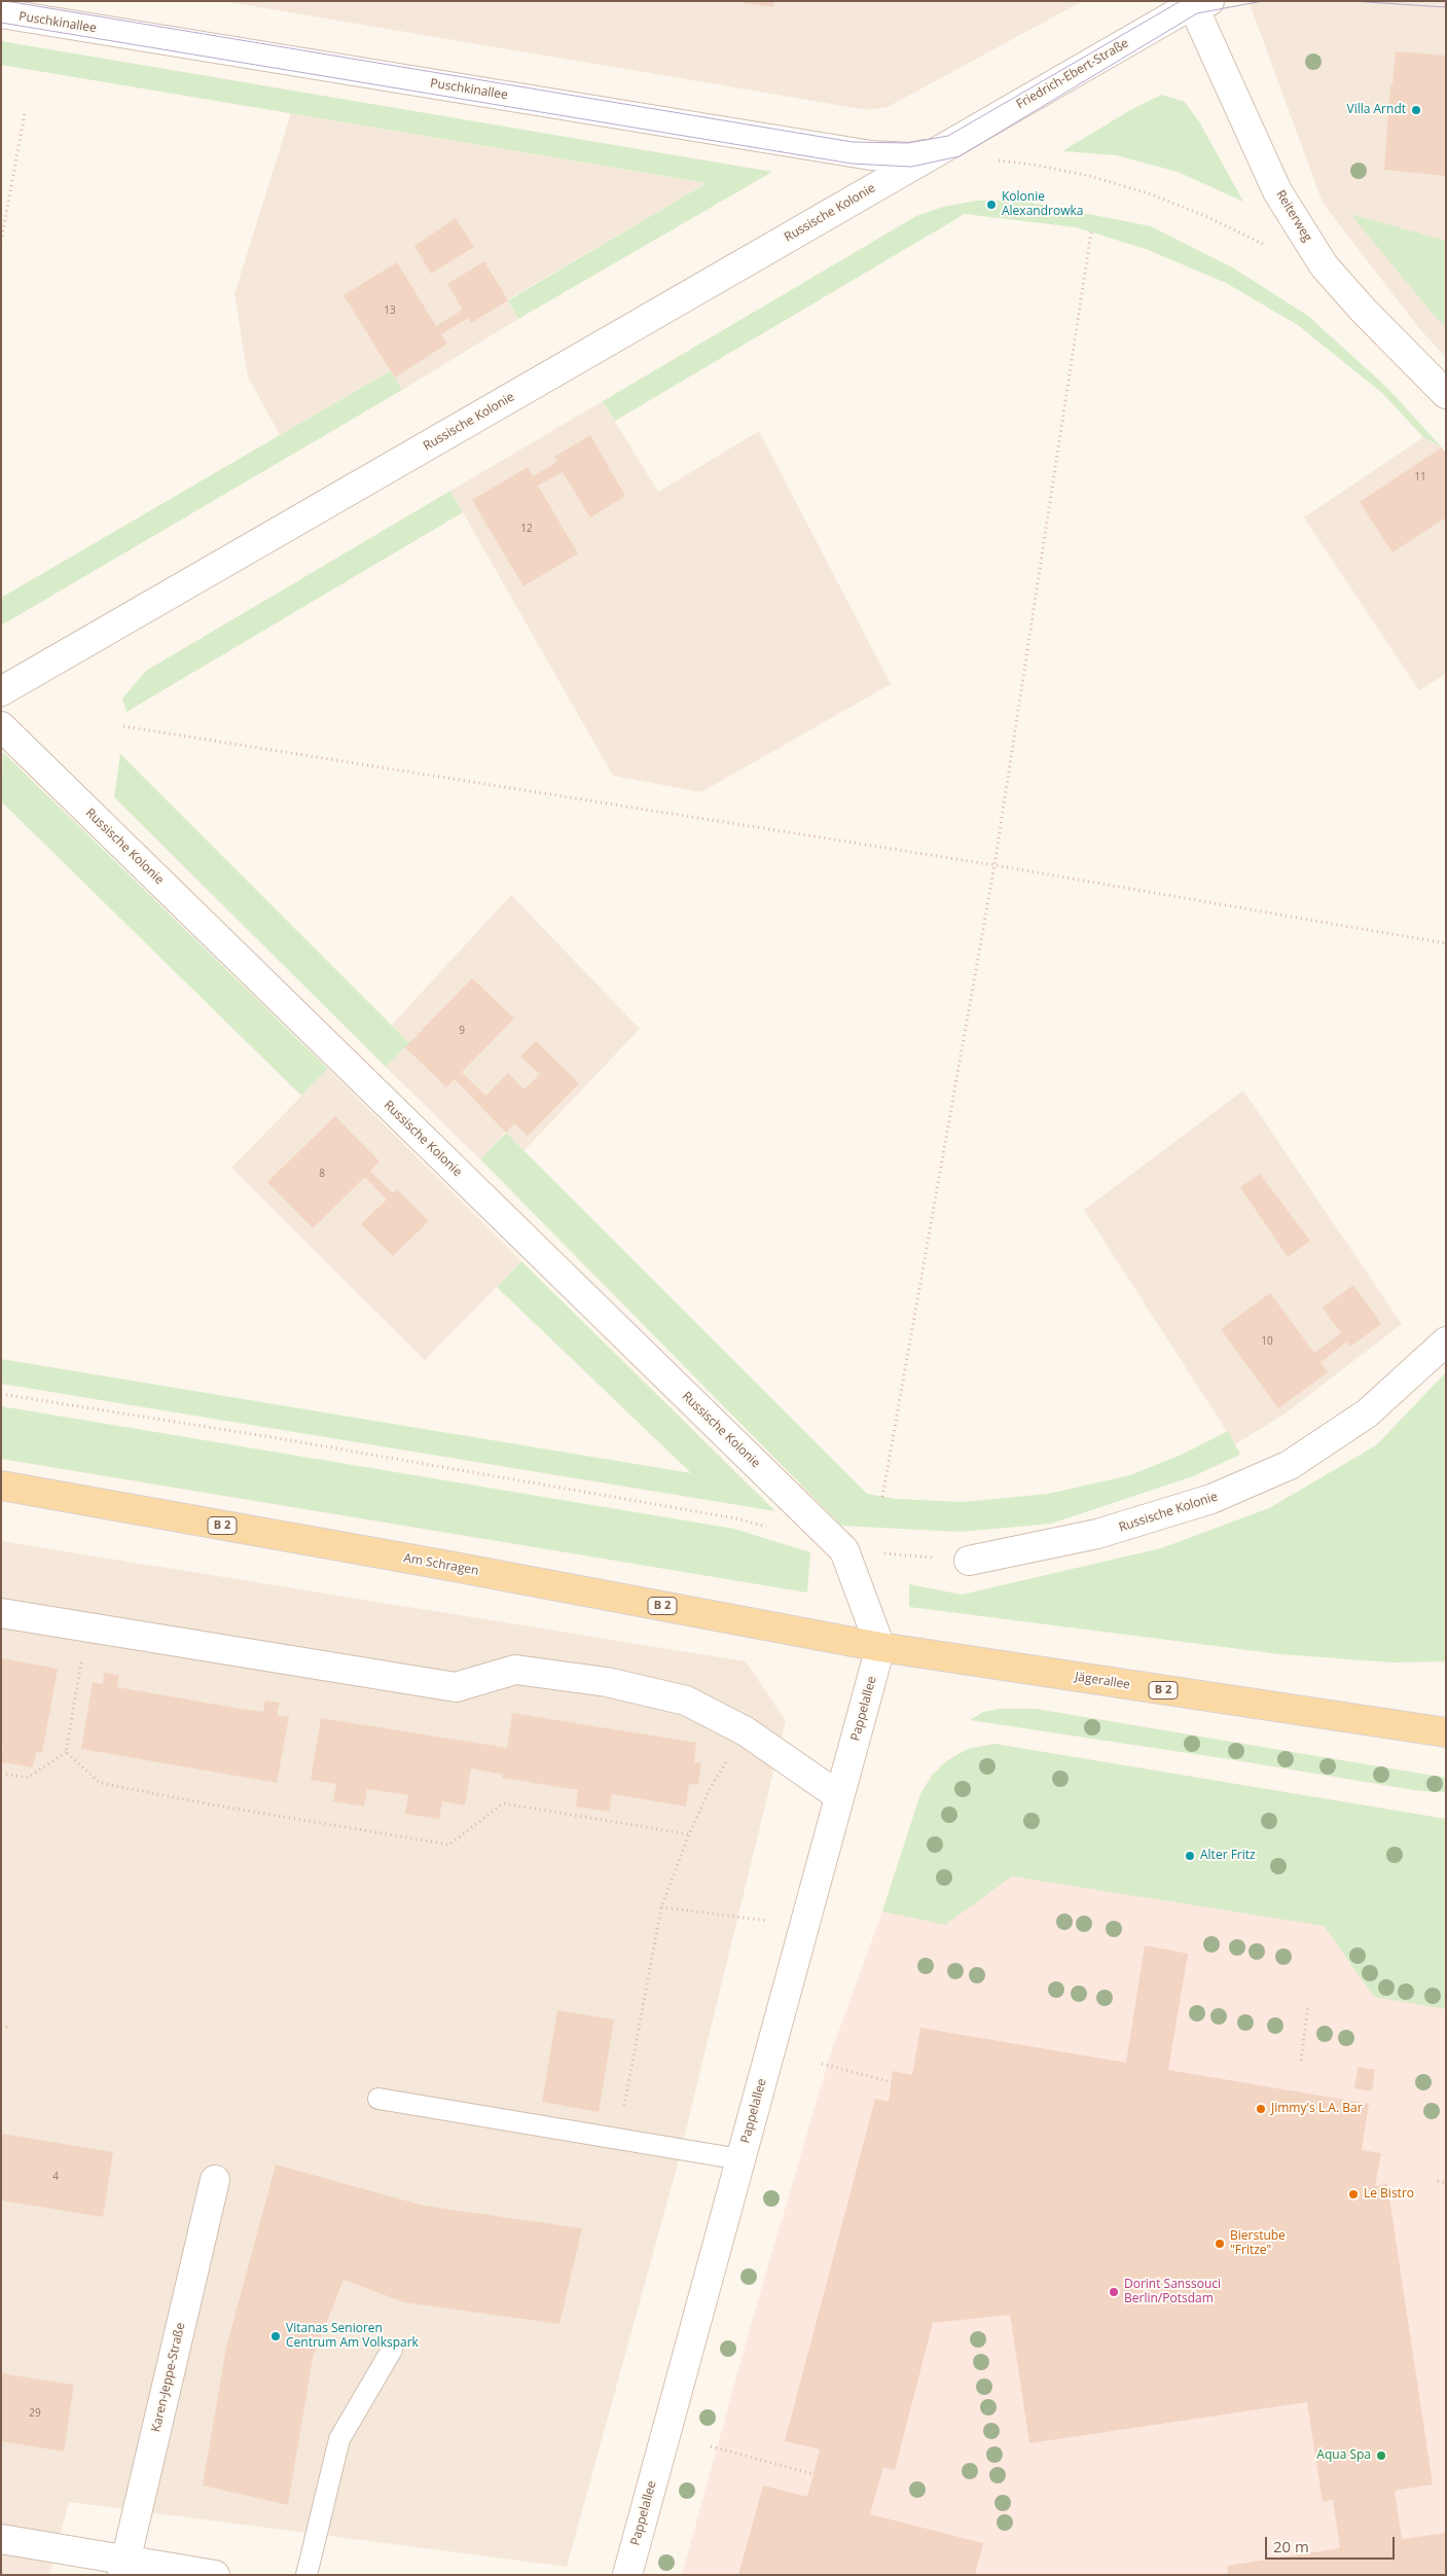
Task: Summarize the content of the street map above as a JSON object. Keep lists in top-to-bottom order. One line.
{"streets":{"main road":["B 2","Am Schragen","Jägerallee"],"street":["Puschkinallee","Friedrich-Ebert-Straße","Russische Kolonie","Reiterweg","Pappelallee","Karen-Jeppe-Straße"]},"crossings":[["Puschkinallee","Friedrich-Ebert-Straße"],["Puschkinallee","Russische Kolonie"],["Friedrich-Ebert-Straße","Russische Kolonie"],["Friedrich-Ebert-Straße","Reiterweg"],["Russische Kolonie","Am Schragen"],["Russische Kolonie","Jägerallee"],["Russische Kolonie","Pappelallee"],["Am Schragen","Jägerallee"],["Am Schragen","Pappelallee"],["Jägerallee","Pappelallee"]],"places":["Villa Arndt","Kolonie Alexandrowka","Alter Fritz","Jimmy's L.A. Bar","Le Bistro","Bierstube \"Fritze\"","Dorint Sanssouci Berlin/Potsdam","Vitanas Senioren Centrum Am Volkspark","Aqua Spa"],"house_numbers":["13","11","12","9","8","10","4","29"],"scale_bar":"20 m"}
